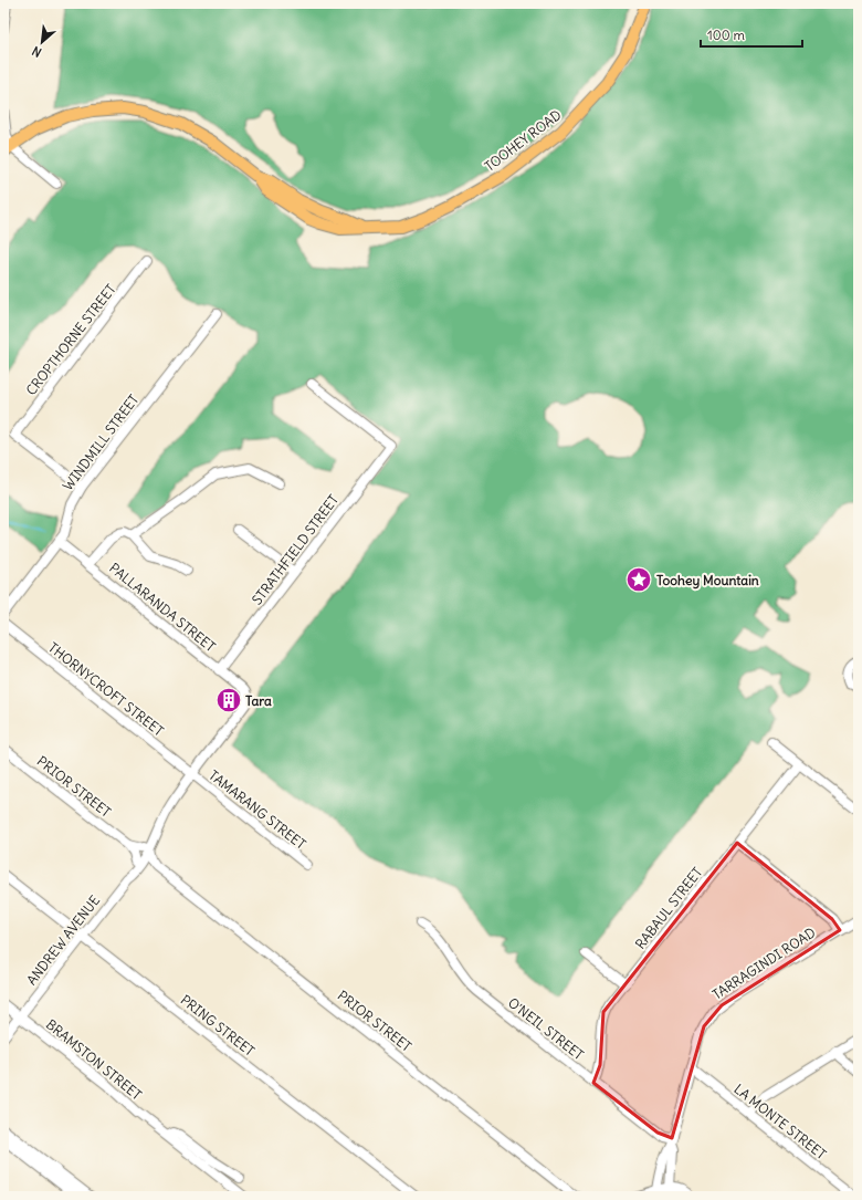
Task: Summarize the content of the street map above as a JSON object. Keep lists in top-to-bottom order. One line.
{"streets":{"main road":["TOOHEY ROAD"],"street":["CROPTHORNE STREET","WINDMILL STREET","STRATHFIELD STREET","PALLARANDA STREET","THORNYCROFT STREET","PRIOR STREET","TAMARANG STREET","RABAUL STREET","ANDREW AVENUE","TARRAGINDI ROAD","PRING STREET","O'NEIL STREET","BRAMSTON STREET","LA MONTE STREET"]},"crossings":[["CROPTHORNE STREET","WINDMILL STREET"],["WINDMILL STREET","PALLARANDA STREET"],["STRATHFIELD STREET","PALLARANDA STREET"],["PALLARANDA STREET","ANDREW AVENUE"],["THORNYCROFT STREET","TAMARANG STREET"],["THORNYCROFT STREET","ANDREW AVENUE"],["PRIOR STREET","ANDREW AVENUE"],["TAMARANG STREET","ANDREW AVENUE"],["RABAUL STREET","O'NEIL STREET"],["ANDREW AVENUE","PRING STREET"],["ANDREW AVENUE","BRAMSTON STREET"],["TARRAGINDI ROAD","O'NEIL STREET"],["TARRAGINDI ROAD","LA MONTE STREET"]],"places":{"place":["Toohey Mountain"],"building":["Tara"]},"scale_bar":"100 m","north":"bottom left"}
